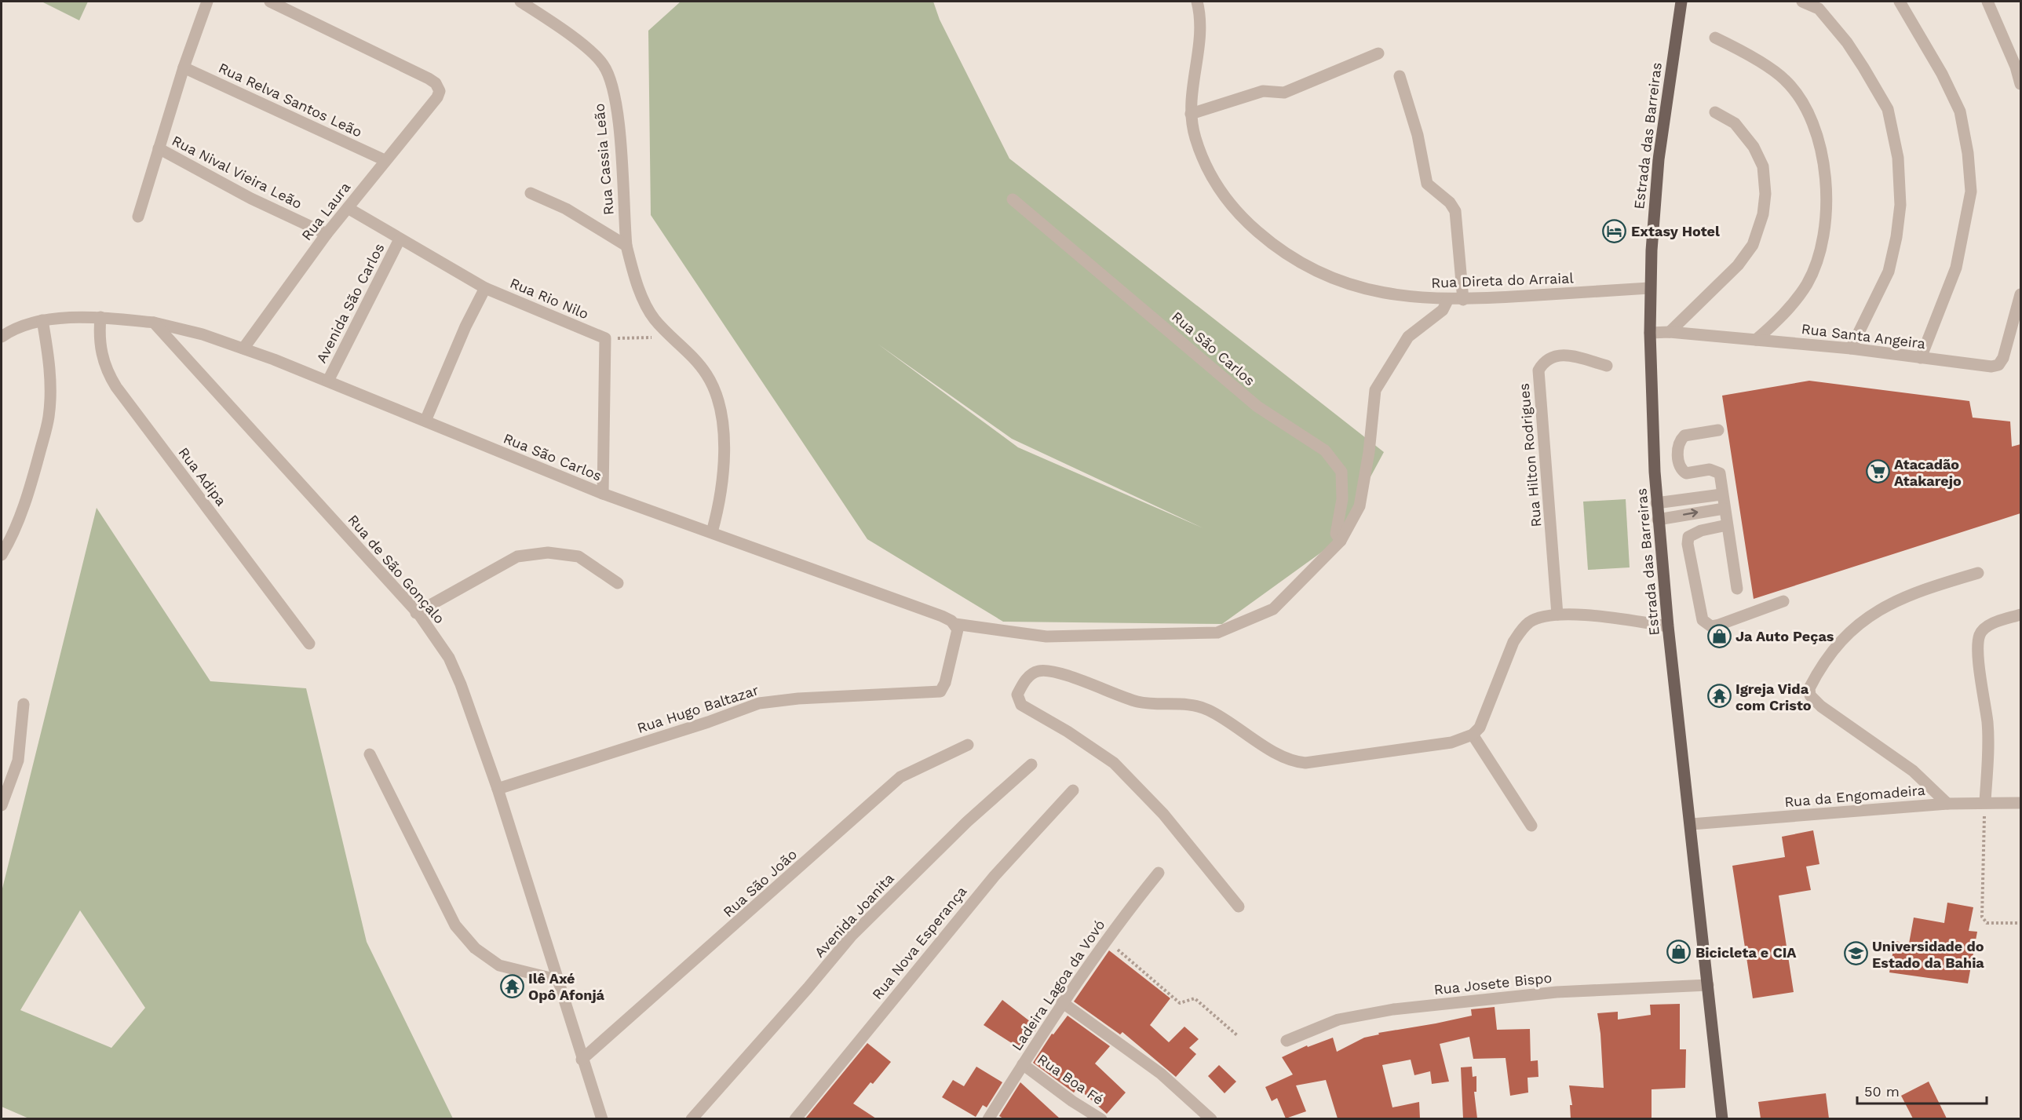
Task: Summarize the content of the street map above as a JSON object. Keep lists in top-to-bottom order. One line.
{"streets":{"main road":["Estrada das Barreiras"],"street":["Rua Relva Santos Leão","Rua Cassia Leão","Rua Nival Vieira Leão","Rua Laura","Rua Direta do Arraial","Rua Rio Nilo","Avenida São Carlos","Rua Santa Angeira","Rua São Carlos","Rua Hilton Rodrigues","Rua Adipa","Rua de São Gonçalo","Rua Hugo Baltazar","Rua da Engomadeira","Rua São João","Avenida Joanita","Rua Nova Esperança","Rua Josete Bispo","Ladeira Lagoa da Vovó","Rua Boa Fé"]},"crossings":[["Rua Relva Santos Leão","Rua Nival Vieira Leão"],["Rua Relva Santos Leão","Rua Laura"],["Estrada das Barreiras","Rua Direta do Arraial"],["Estrada das Barreiras","Rua Santa Angeira"],["Estrada das Barreiras","Rua da Engomadeira"],["Estrada das Barreiras","Rua Josete Bispo"],["Rua Cassia Leão","Rua São Carlos"],["Rua Nival Vieira Leão","Rua Laura"],["Rua Laura","Rua Rio Nilo"],["Rua Laura","Rua São Carlos"],["Rua Rio Nilo","Avenida São Carlos"],["Avenida São Carlos","Rua São Carlos"],["Rua São Carlos","Rua de São Gonçalo"],["Rua São Carlos","Rua Hugo Baltazar"],["Rua de São Gonçalo","Rua Hugo Baltazar"],["Rua de São Gonçalo","Rua São João"],["Ladeira Lagoa da Vovó","Rua Boa Fé"]],"places":{"hotel":["Extasy Hotel"],"supermarket":["Atacadão Atakarejo"],"shop":["Ja Auto Peças","Bicicleta e CIA"],"temple":["Igreja Vida com Cristo","Ilê Axé Opô Afonjá"],"school or university":["Universidade do Estado da Bahia"]},"scale_bar":"50 m"}
